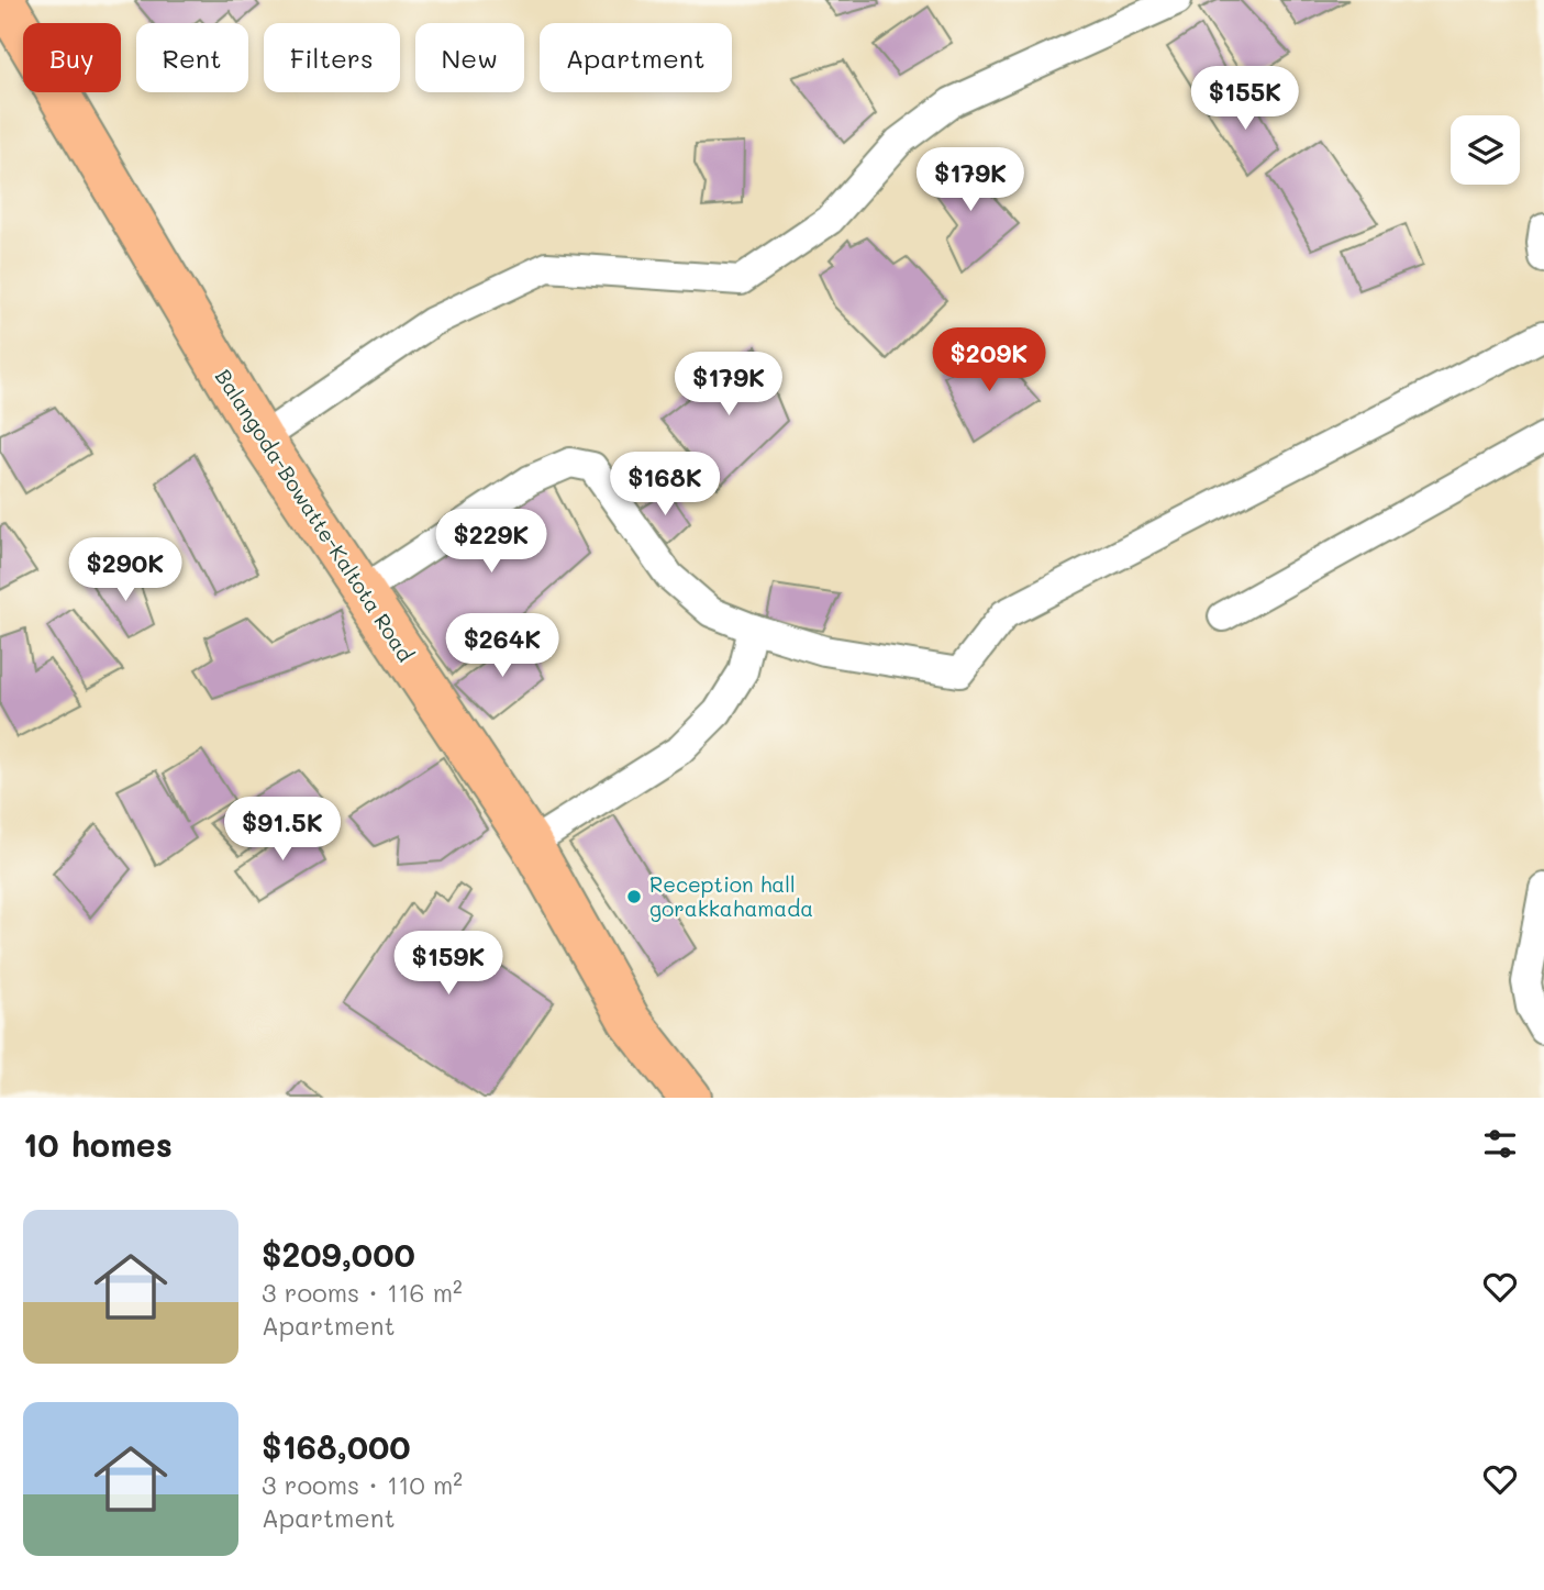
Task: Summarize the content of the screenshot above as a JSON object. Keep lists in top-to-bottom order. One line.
{"streets":{"main road":["Balangoda-Bowatte-Kaltota Road"]},"places":["Reception hall gorakkahamada"],"page":{"chip":["Buy","Rent","Filters","New","Apartment"],"price":["$155K","$179K","$209K","$179K","$168K","$229K","$290K","$264K","$91.5K","$159K"],"heading":"10 homes","list":[{"name":"$209,000","note":"3 rooms · 116 m² · Apartment"},{"name":"$168,000","note":"3 rooms · 110 m² · Apartment"}]}}
